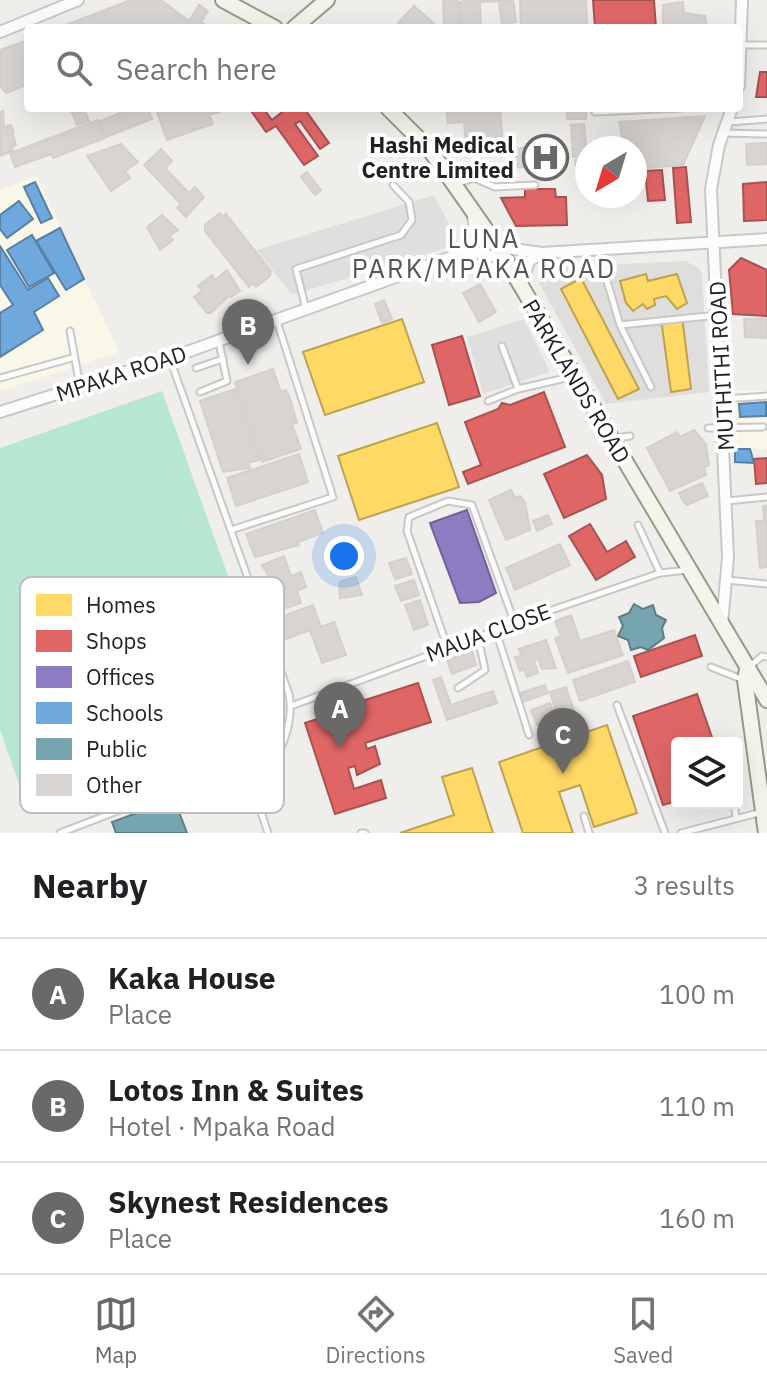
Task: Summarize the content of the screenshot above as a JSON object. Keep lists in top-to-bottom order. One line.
{"streets":{"main road":["PARKLANDS ROAD"],"street":["MUTHITHI ROAD","MPAKA ROAD"],"lane":["MAUA CLOSE"]},"crossings":[["MUTHITHI ROAD","PARKLANDS ROAD"],["PARKLANDS ROAD","MAUA CLOSE"]],"districts":["LUNA PARK/MPAKA ROAD"],"places":{"hospital":["Hashi Medical Centre Limited"]},"legend":["Homes","Shops","Offices","Schools","Public","Other"],"north":"bottom left","page":{"search":"Search here","pins":["B","A","C"],"heading":["Nearby","3 results"],"list":[{"mark":"A","name":"Kaka House","note":"Place","value":"100 m"},{"mark":"B","name":"Lotos Inn & Suites","note":"Hotel · Mpaka Road","value":"110 m"},{"mark":"C","name":"Skynest Residences","note":"Place","value":"160 m"}],"nav":["Map","Directions","Saved"]}}
